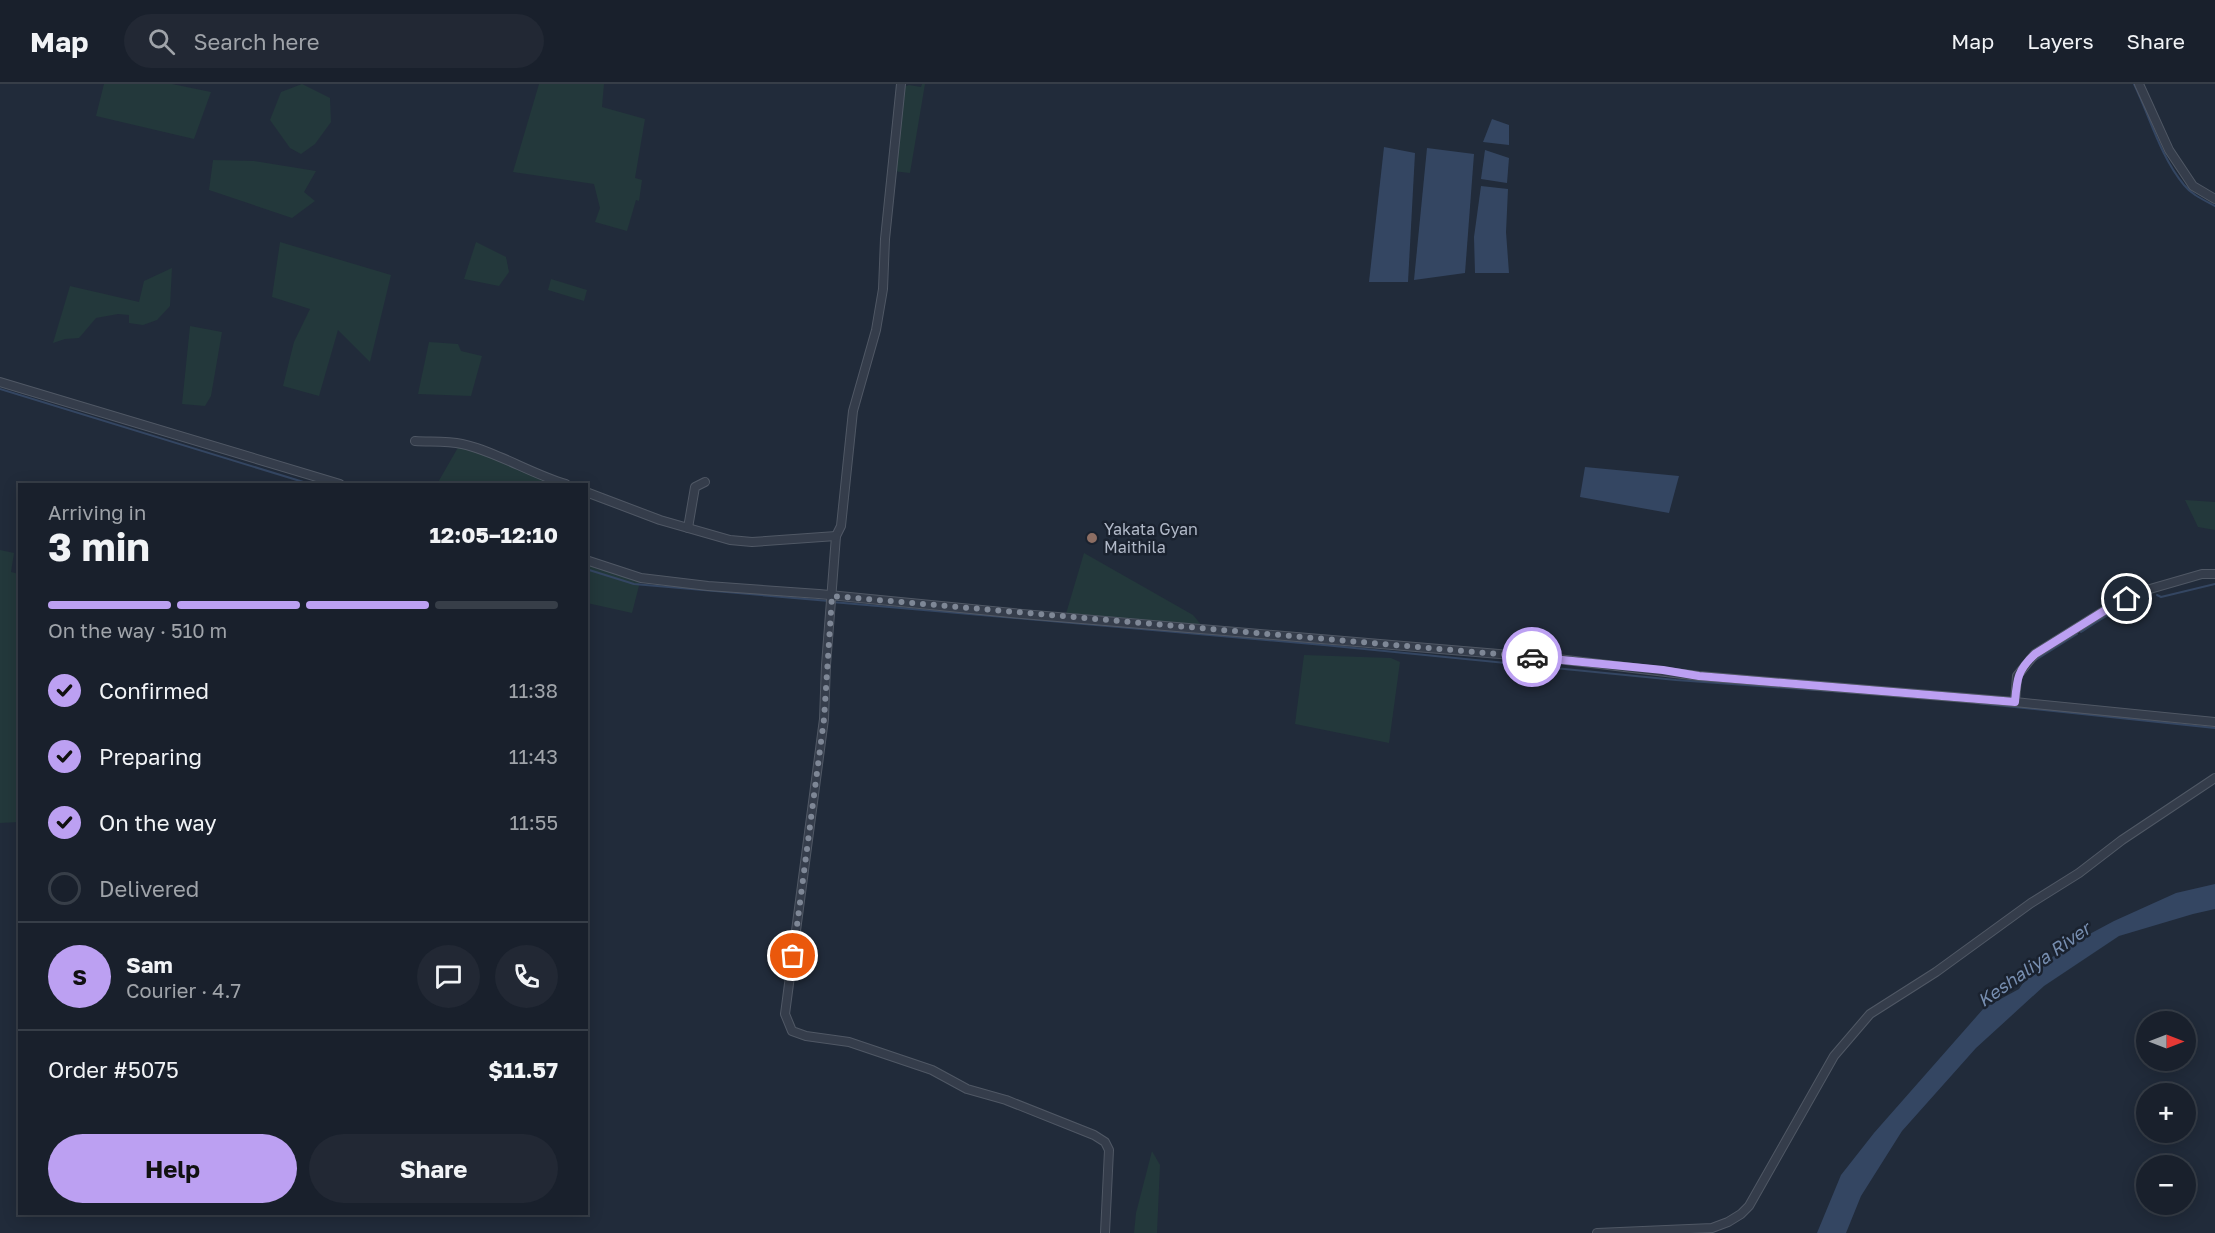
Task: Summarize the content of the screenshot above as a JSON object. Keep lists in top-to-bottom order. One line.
{"water":["Keshaliya River"],"places":["Yakata Gyan Maithila"],"north":"right","page":{"header":"Map","search":"Search here","nav":["Map","Layers","Share"],"heading":["3 min","Arriving in","12:05–12:10"],"panel":["Sam","Courier · 4.7","Order #5075","$11.57"],"bar":"On the way · 510 m","list":[["Confirmed","11:38"],["Preparing","11:43"],["On the way","11:55"],"Delivered"],"round":"S","map_buttons":["+","−"],"buttons":["Help","Share"]}}
